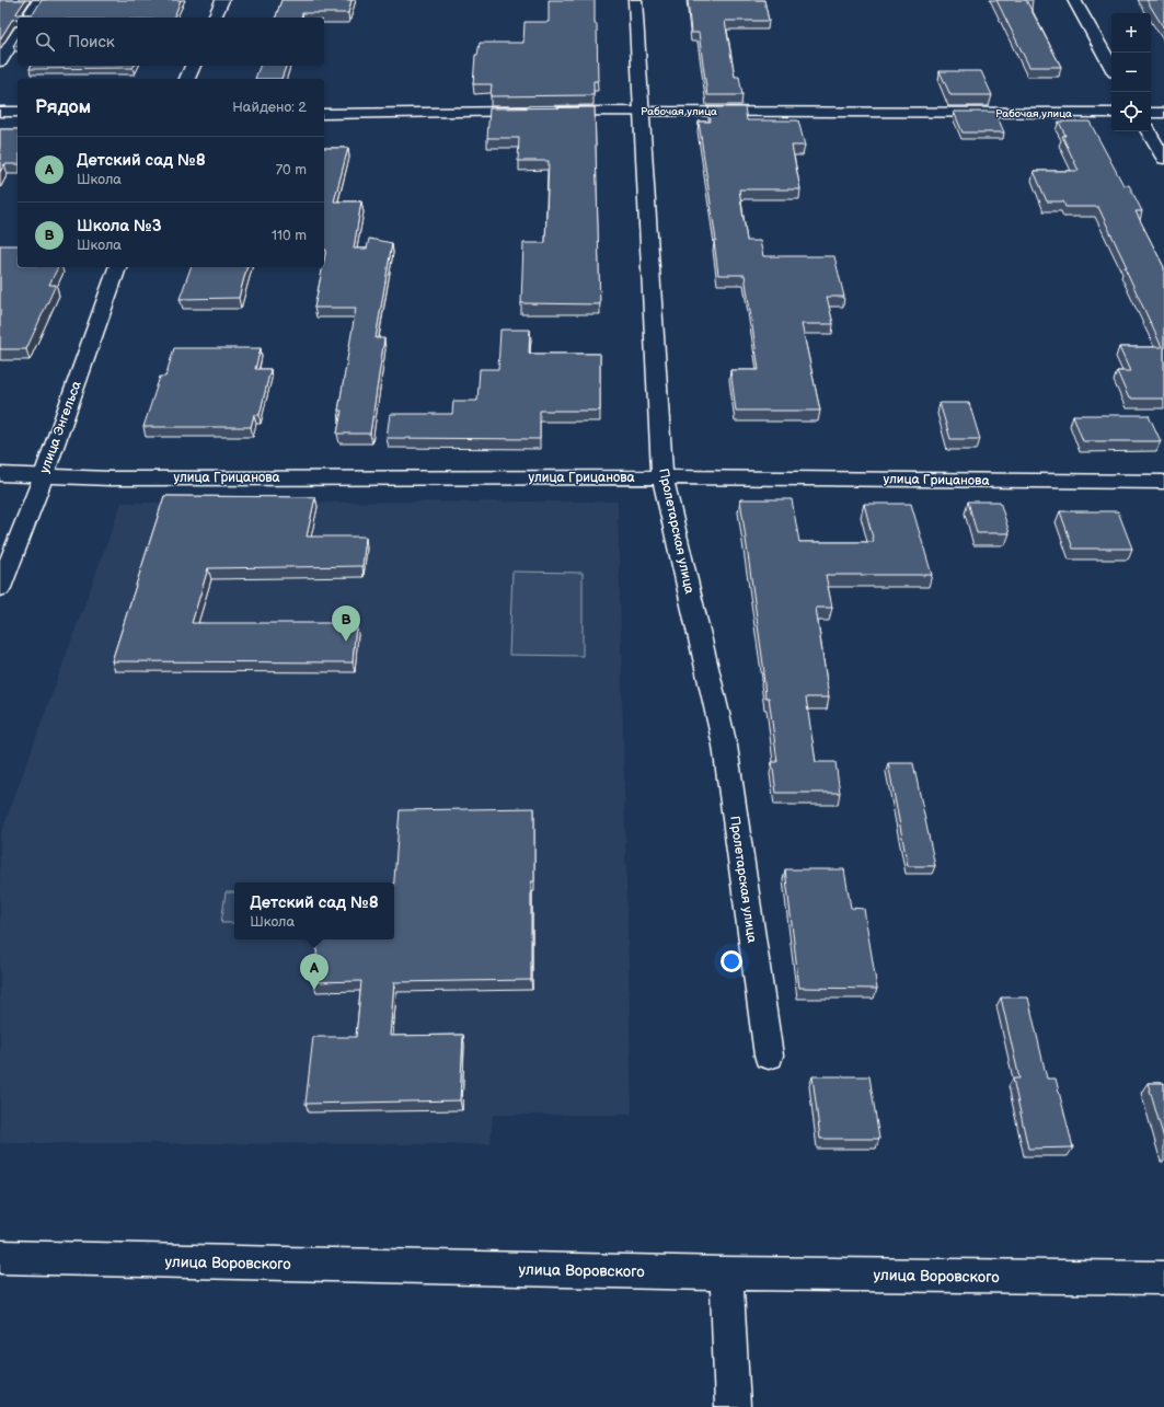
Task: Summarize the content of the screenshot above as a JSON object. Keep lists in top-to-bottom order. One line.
{"streets":{"street":["Рабочая улица","улица Энгельса","улица Грицанова","Пролетарская улица","улица Воровского"]},"crossings":[["Рабочая улица","Пролетарская улица"],["улица Энгельса","улица Грицанова"],["улица Грицанова","Пролетарская улица"]],"page":{"map_buttons":["+","−"],"search":"Поиск","heading":["Рядом","Найдено: 2"],"list":[{"mark":"A","name":"Детский сад №8","note":"Школа","value":"70 m"},{"mark":"B","name":"Школа №3","note":"Школа","value":"110 m"}],"pins":["B","A"],"popup":["Детский сад №8","Школа"]}}
